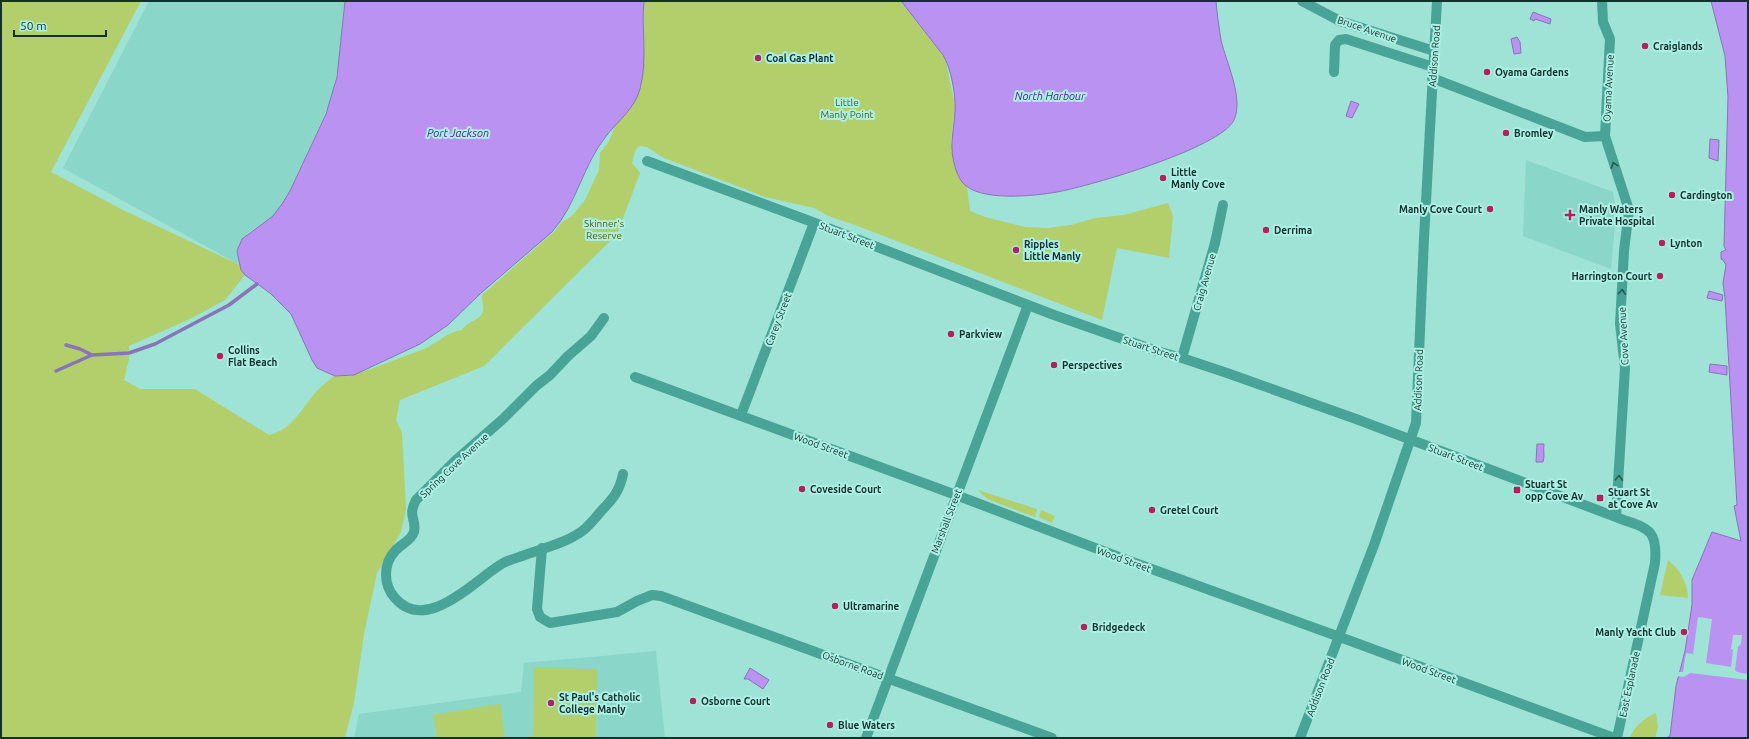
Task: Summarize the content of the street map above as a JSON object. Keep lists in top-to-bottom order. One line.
{"streets":{"street":["Bruce Avenue","Addison Road","Oyama Avenue","Stuart Street","Craig Avenue","Carey Street","Cove Avenue","Wood Street","Spring Cove Avenue","Marshall Street","Osborne Road","East Esplanade"]},"crossings":[["Bruce Avenue","Addison Road"],["Addison Road","Oyama Avenue"],["Addison Road","Stuart Street"],["Addison Road","Wood Street"],["Oyama Avenue","Cove Avenue"],["Stuart Street","Craig Avenue"],["Stuart Street","Carey Street"],["Stuart Street","Cove Avenue"],["Stuart Street","Marshall Street"],["Stuart Street","East Esplanade"],["Carey Street","Wood Street"],["Wood Street","Marshall Street"],["Spring Cove Avenue","Osborne Road"],["Marshall Street","Osborne Road"]],"one_way":["Cove Avenue"],"water":["North Harbour","Port Jackson"],"parks":["Little Manly Point","Skinner's Reserve"],"places":{"other":["Craiglands","Coal Gas Plant","Oyama Gardens","Bromley","Little Manly Cove","Cardington","Manly Cove Court","Derrima","Lynton","Ripples Little Manly","Harrington Court","Parkview","Collins Flat Beach","Perspectives","Coveside Court","Gretel Court","Ultramarine","Bridgedeck","Manly Yacht Club","Osborne Court","St Paul's Catholic College Manly","Blue Waters"],"health":["Manly Waters Private Hospital"],"transit":["Stuart St opp Cove Av","Stuart St at Cove Av"]},"scale_bar":"50 m"}
